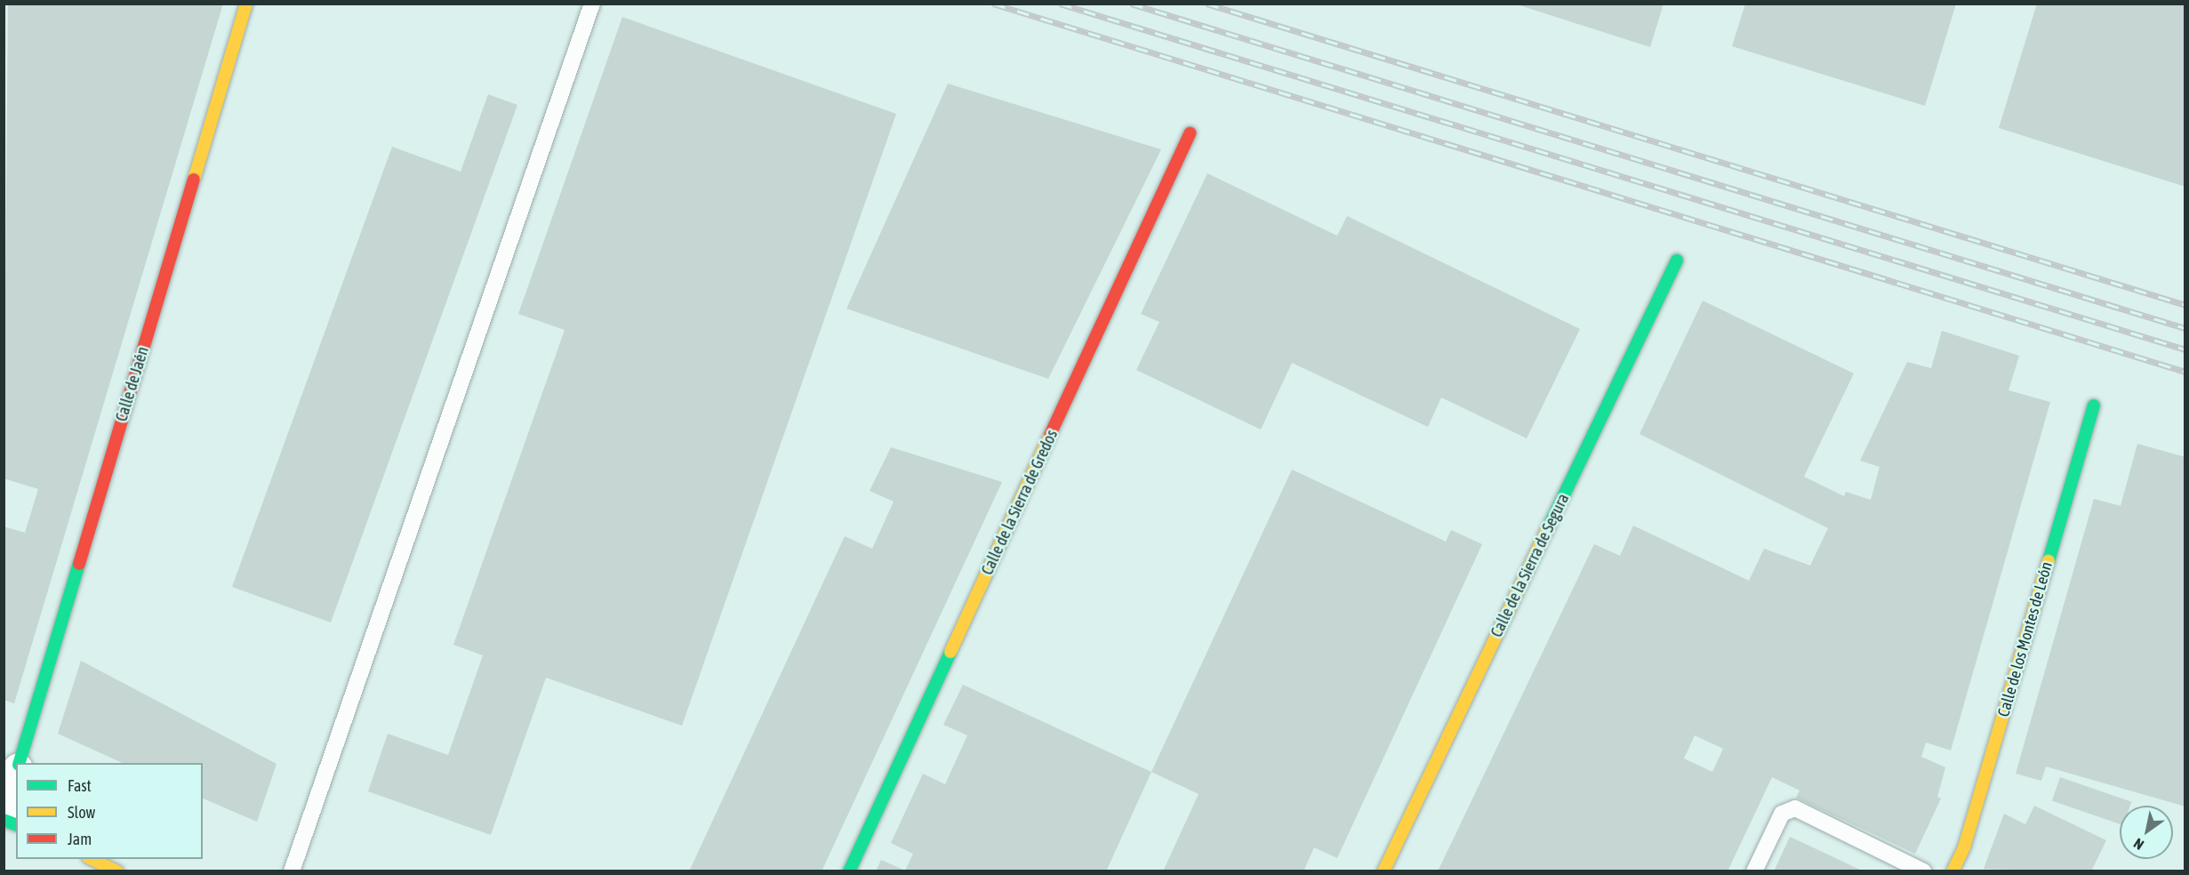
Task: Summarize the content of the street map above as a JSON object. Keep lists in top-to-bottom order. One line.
{"streets":{"street":["Calle de Jaén","Calle de la Sierra de Gredos","Calle de la Sierra de Segura","Calle de los Montes de León"]},"legend":["Fast","Slow","Jam"],"north":"bottom left"}
